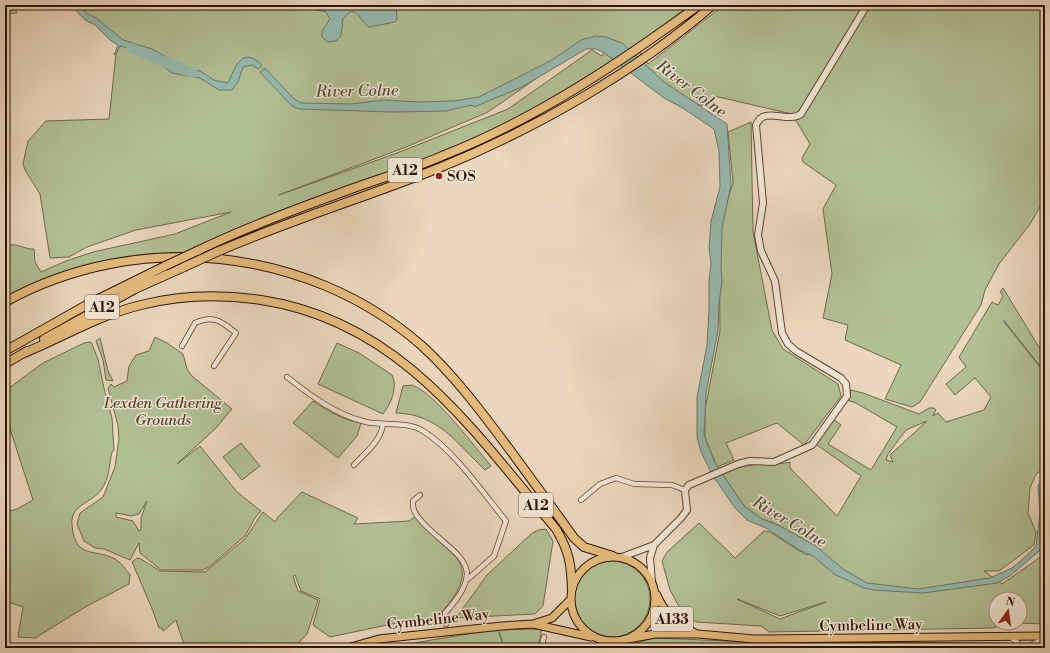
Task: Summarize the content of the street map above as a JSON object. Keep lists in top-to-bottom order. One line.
{"streets":{"highway":["A12"],"main road":["Cymbeline Way","A133"]},"crossings":[["A12","Cymbeline Way"]],"water":["River Colne"],"parks":["Lexden Gathering Grounds"],"places":["SOS"],"north":"top"}
